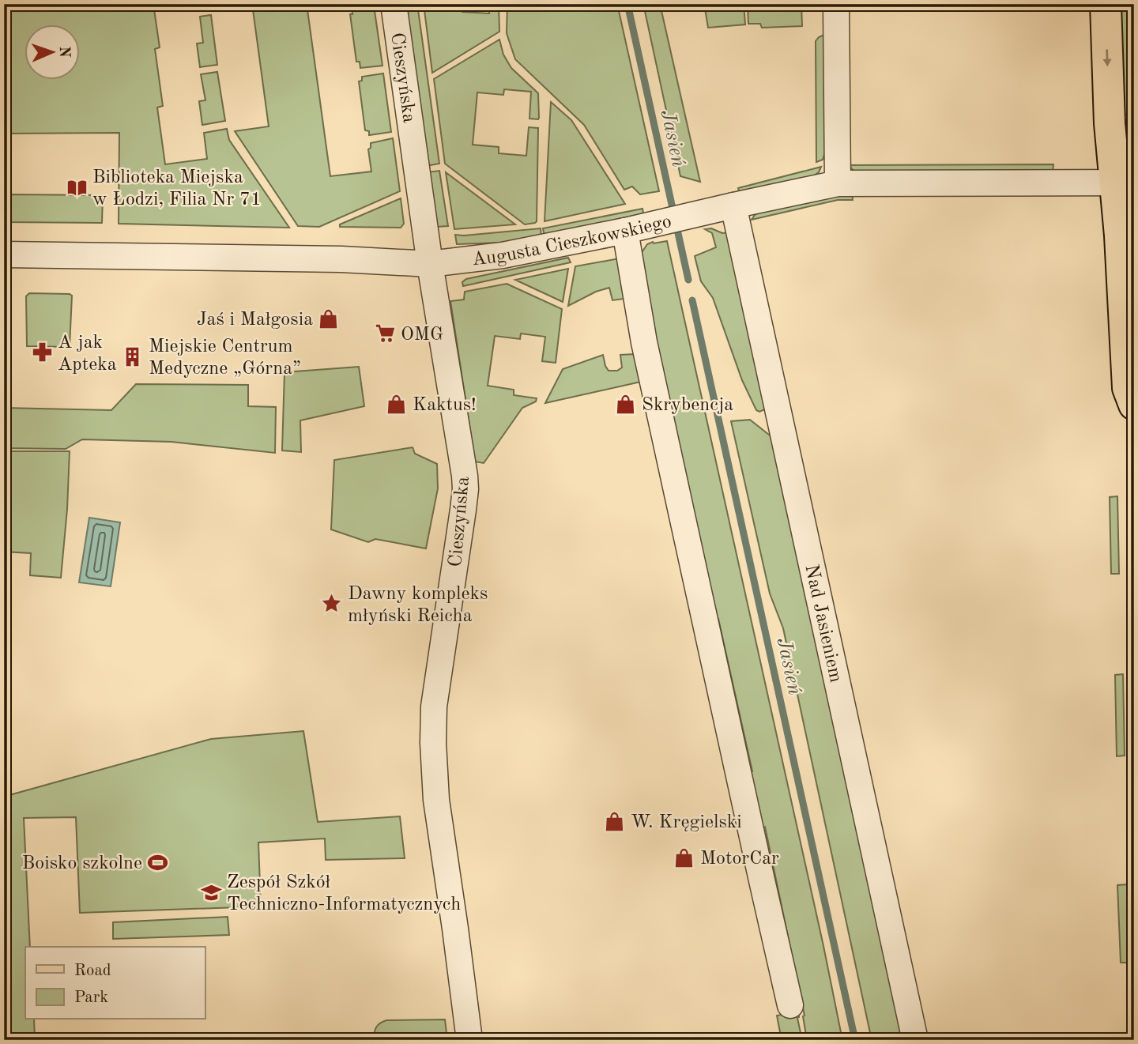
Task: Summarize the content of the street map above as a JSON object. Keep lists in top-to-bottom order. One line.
{"streets":{"street":["Cieszyńska","Augusta Cieszkowskiego","Nad Jasieniem"]},"crossings":[["Cieszyńska","Augusta Cieszkowskiego"],["Augusta Cieszkowskiego","Nad Jasieniem"]],"water":["Jasień"],"places":{"library":["Biblioteka Miejska w Łodzi, Filia Nr 71"],"shop":["Jaś i Małgosia","Kaktus!","Skrybencja","W. Kręgielski","MotorCar"],"supermarket":["OMG"],"pharmacy":["A jak Apteka"],"building":["Miejskie Centrum Medyczne „Górna”"],"place":["Dawny kompleks młyński Reicha"],"sports":["Boisko szkolne"],"school or university":["Zespół Szkół Techniczno-Informatycznych"]},"legend":["Road","Park"],"north":"right"}
